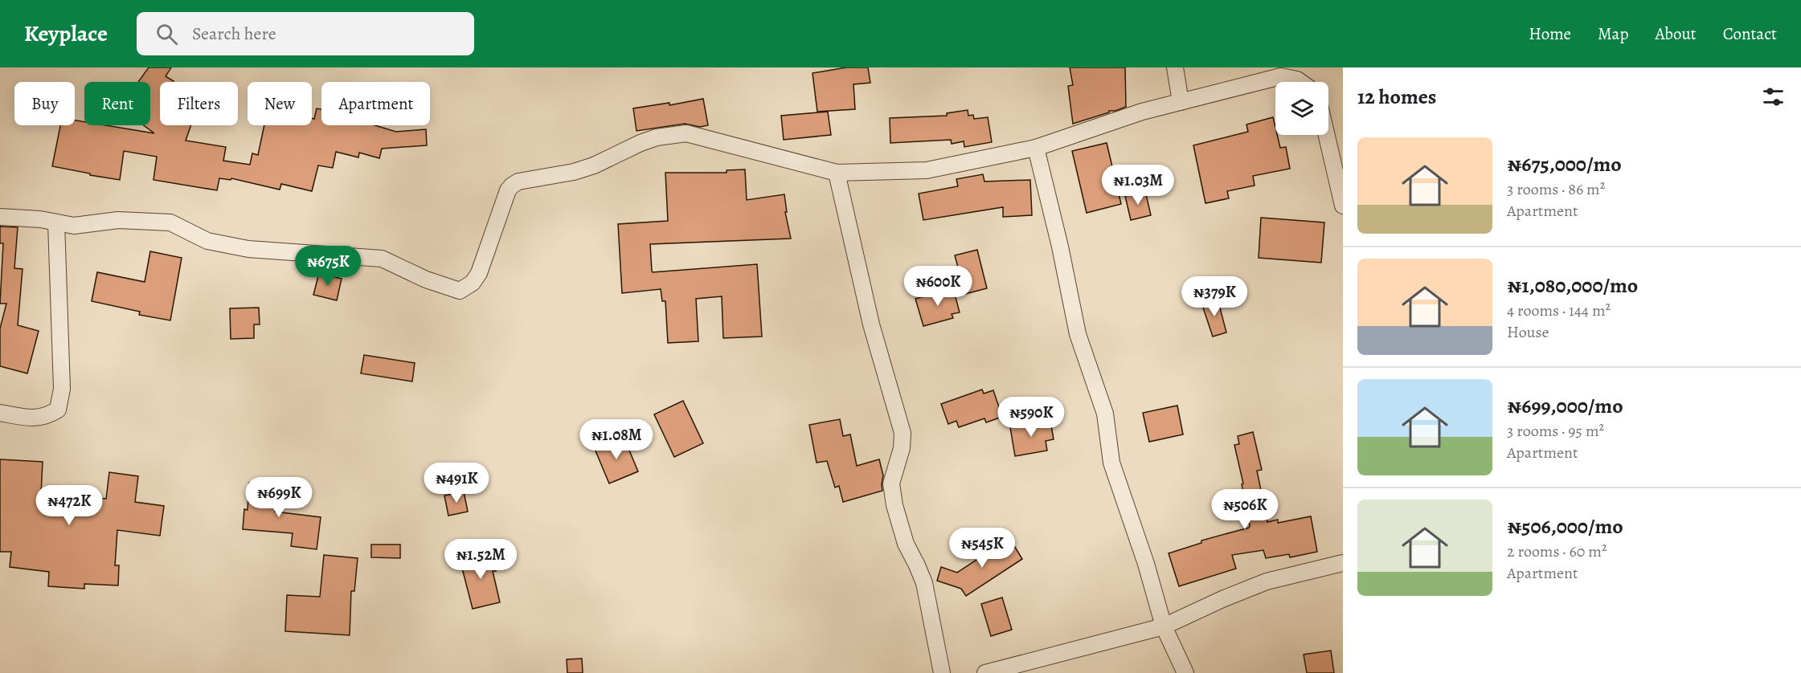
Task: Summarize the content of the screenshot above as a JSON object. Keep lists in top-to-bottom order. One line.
{"page":{"header":"Keyplace","search":"Search here","nav":["Home","Map","About","Contact"],"heading":"12 homes","chip":["Buy","Rent","Filters","New","Apartment"],"list":[{"name":"₦675,000/mo","note":"3 rooms · 86 m² · Apartment"},{"name":"₦1,080,000/mo","note":"4 rooms · 144 m² · House"},{"name":"₦699,000/mo","note":"3 rooms · 95 m² · Apartment"},{"name":"₦506,000/mo","note":"2 rooms · 60 m² · Apartment"}],"price":["₦1.03M","₦675K","₦600K","₦379K","₦590K","₦1.08M","₦491K","₦699K","₦472K","₦506K","₦545K","₦1.52M"]}}
